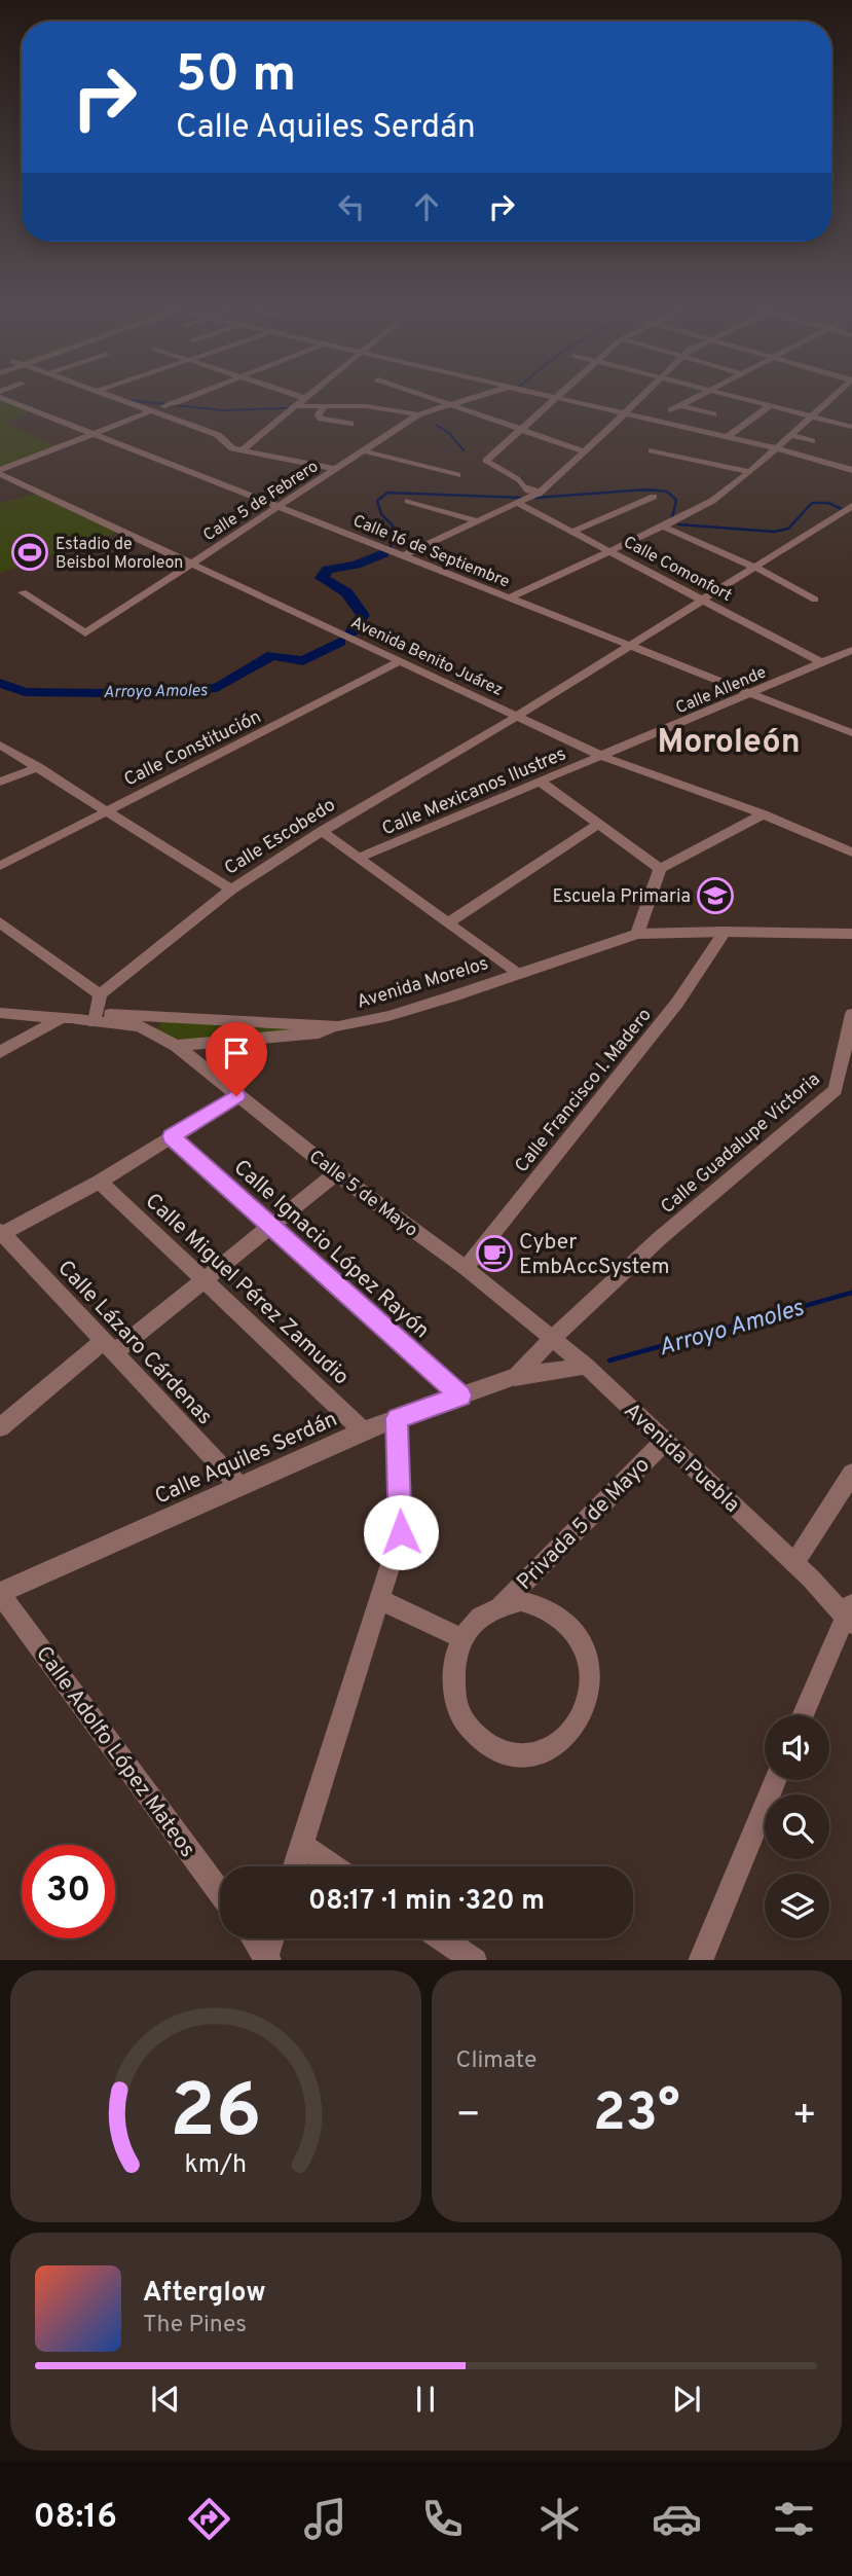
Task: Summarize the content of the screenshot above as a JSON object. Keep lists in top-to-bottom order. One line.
{"streets":{"street":["Calle 5 de Febrero","Calle 16 de Septiembre","Calle Comonfort","Avenida Benito Juárez","Calle Allende","Calle Constitución","Calle Mexicanos Ilustres","Calle Escobedo","Avenida Morelos","Calle Francisco I. Madero","Calle Guadalupe Victoria","Calle 5 de Mayo","Calle Ignacio López Rayón","Calle Miguel Pérez Zamudio","Calle Lázaro Cárdenas","Calle Aquiles Serdán","Avenida Puebla","Privada 5 de Mayo","Calle Adolfo López Mateos"]},"crossings":[["Calle 5 de Febrero","Calle 16 de Septiembre"],["Calle 5 de Febrero","Avenida Benito Juárez"],["Calle 16 de Septiembre","Calle Allende"],["Calle 16 de Septiembre","Calle Escobedo"],["Calle Comonfort","Calle Allende"],["Calle Comonfort","Calle Escobedo"],["Avenida Benito Juárez","Calle Allende"],["Avenida Benito Juárez","Calle Constitución"],["Avenida Benito Juárez","Calle Mexicanos Ilustres"],["Avenida Benito Juárez","Calle Escobedo"],["Calle Allende","Calle Mexicanos Ilustres"],["Avenida Morelos","Calle Francisco I. Madero"],["Avenida Morelos","Calle 5 de Mayo"],["Calle Francisco I. Madero","Calle 5 de Mayo"],["Calle Guadalupe Victoria","Calle 5 de Mayo"],["Calle Guadalupe Victoria","Calle Aquiles Serdán"],["Calle Guadalupe Victoria","Avenida Puebla"],["Calle 5 de Mayo","Calle Aquiles Serdán"],["Calle 5 de Mayo","Avenida Puebla"],["Calle Ignacio López Rayón","Calle Aquiles Serdán"],["Calle Miguel Pérez Zamudio","Calle Aquiles Serdán"],["Calle Lázaro Cárdenas","Calle Aquiles Serdán"],["Calle Aquiles Serdán","Avenida Puebla"],["Calle Aquiles Serdán","Calle Adolfo López Mateos"],["Avenida Puebla","Privada 5 de Mayo"]],"districts":["Moroleón"],"water":["Arroyo Amoles"],"places":{"sports":["Estadio de Beisbol Moroleon"],"school or university":["Escuela Primaria"],"cafe":["Cyber EmbAccSystem"]},"page":{"turn":["50 m","Calle Aquiles Serdán"],"limit":"30","trip":"08:17 · 1 min · 320 m","tile":"Climate","heat":["−","23°","+"],"song":["Afterglow","The Pines"],"tabs":"08:16","gauge":["26","km/h"]}}
